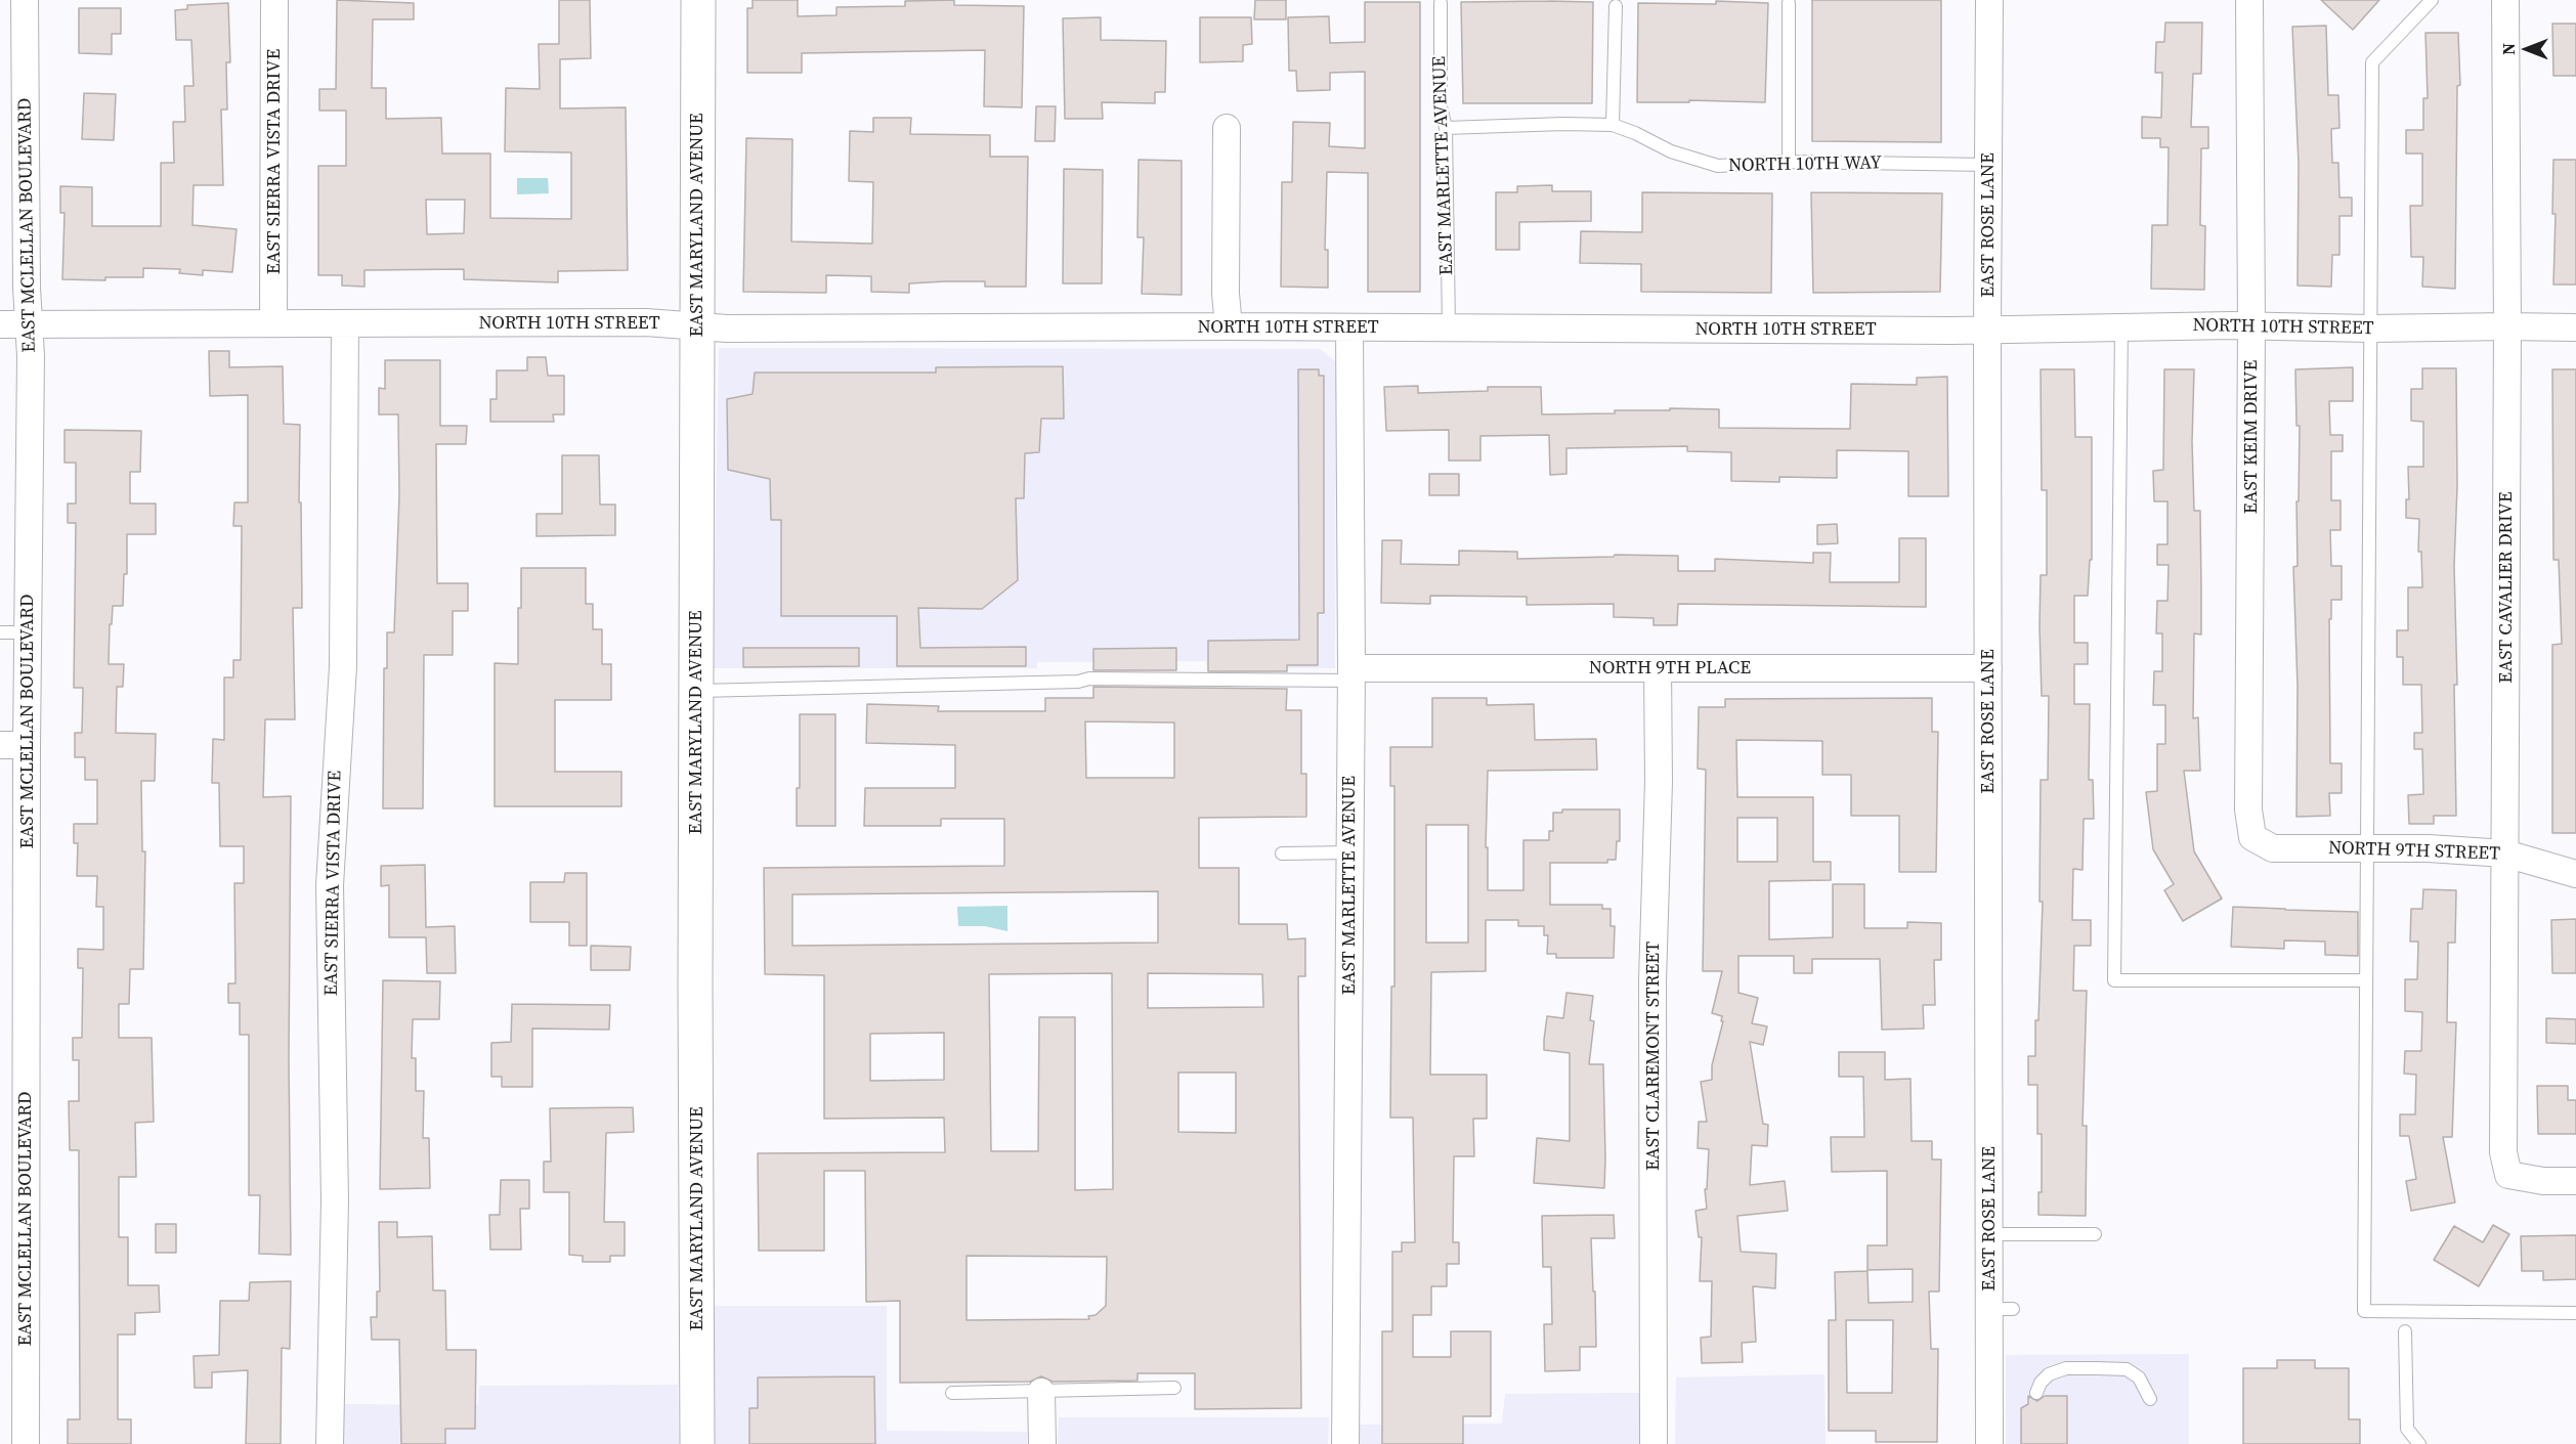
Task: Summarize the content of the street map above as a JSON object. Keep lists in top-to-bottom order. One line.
{"streets":{"street":["EAST SIERRA VISTA DRIVE","EAST MARLETTE AVENUE","EAST MCLELLAN BOULEVARD","EAST MARYLAND AVENUE","EAST ROSE LANE","NORTH 10TH STREET","EAST KEIM DRIVE","EAST CAVALIER DRIVE","NORTH 9TH PLACE","NORTH 9TH STREET","EAST CLAREMONT STREET"],"lane":["NORTH 10TH WAY"]},"crossings":[["EAST SIERRA VISTA DRIVE","NORTH 10TH STREET"],["NORTH 10TH WAY","EAST MARLETTE AVENUE"],["NORTH 10TH WAY","EAST ROSE LANE"],["EAST MARLETTE AVENUE","NORTH 10TH STREET"],["EAST MARLETTE AVENUE","NORTH 9TH PLACE"],["EAST MCLELLAN BOULEVARD","NORTH 10TH STREET"],["EAST MARYLAND AVENUE","NORTH 10TH STREET"],["EAST ROSE LANE","NORTH 10TH STREET"],["EAST ROSE LANE","NORTH 9TH PLACE"],["NORTH 10TH STREET","EAST KEIM DRIVE"],["NORTH 10TH STREET","EAST CAVALIER DRIVE"],["EAST KEIM DRIVE","NORTH 9TH STREET"],["EAST CAVALIER DRIVE","NORTH 9TH STREET"],["NORTH 9TH PLACE","EAST CLAREMONT STREET"]],"north":"left"}
